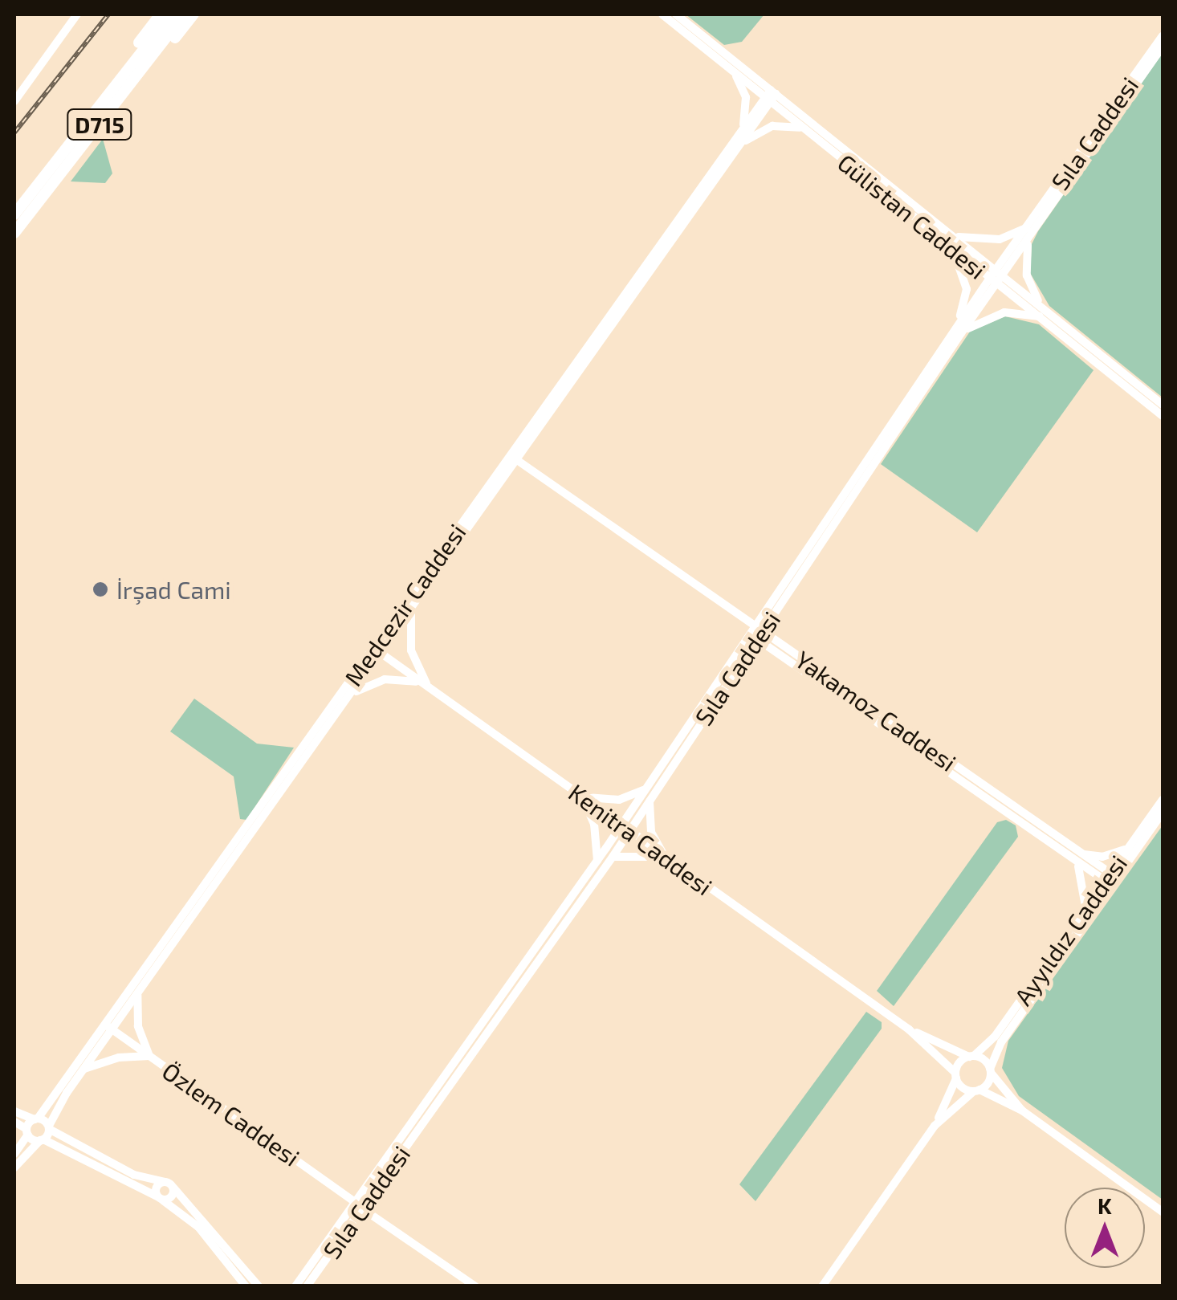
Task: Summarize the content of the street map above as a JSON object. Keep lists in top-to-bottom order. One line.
{"streets":{"highway":["D715"],"street":["Sıla Caddesi","Gülistan Caddesi","Medcezir Caddesi","Yakamoz Caddesi","Kenitra Caddesi","Ayyıldız Caddesi","Özlem Caddesi"]},"crossings":[["Sıla Caddesi","Gülistan Caddesi"],["Sıla Caddesi","Yakamoz Caddesi"],["Sıla Caddesi","Kenitra Caddesi"],["Sıla Caddesi","Özlem Caddesi"],["Gülistan Caddesi","Medcezir Caddesi"],["Medcezir Caddesi","Yakamoz Caddesi"],["Medcezir Caddesi","Kenitra Caddesi"],["Medcezir Caddesi","Özlem Caddesi"],["Yakamoz Caddesi","Ayyıldız Caddesi"]],"places":["İrşad Cami"],"north":"top"}
